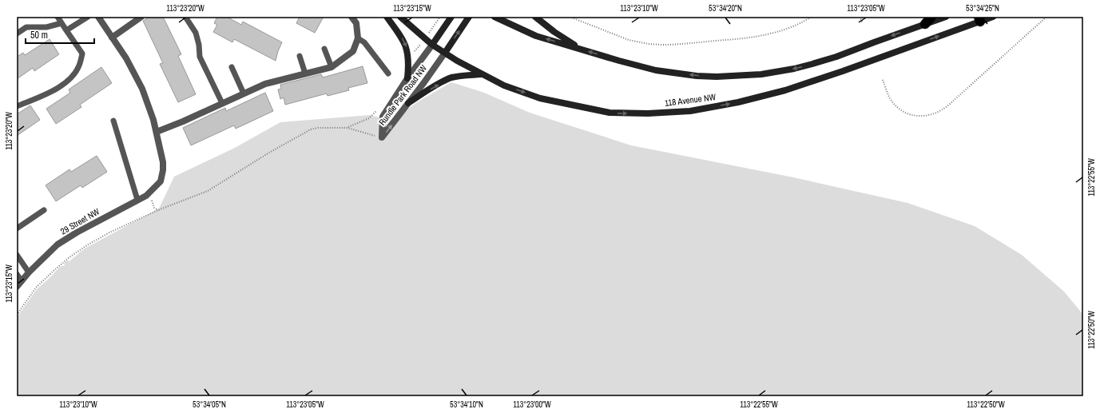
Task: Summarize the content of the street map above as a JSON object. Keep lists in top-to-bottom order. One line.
{"streets":{"main road":["118 Avenue NW"],"street":["Rundle Park Road NW","29 Street NW"]},"crossings":[["Rundle Park Road NW","118 Avenue NW"]],"scale_bar":"50 m","coordinates":["113°23'20\"W","113°23'15\"W","113°23'10\"W","53°34'20\"N","113°23'05\"W","53°34'25\"N","113°22'55\"W","113°22'50\"W","53°34'05\"N","53°34'10\"N","113°23'00\"W"]}
